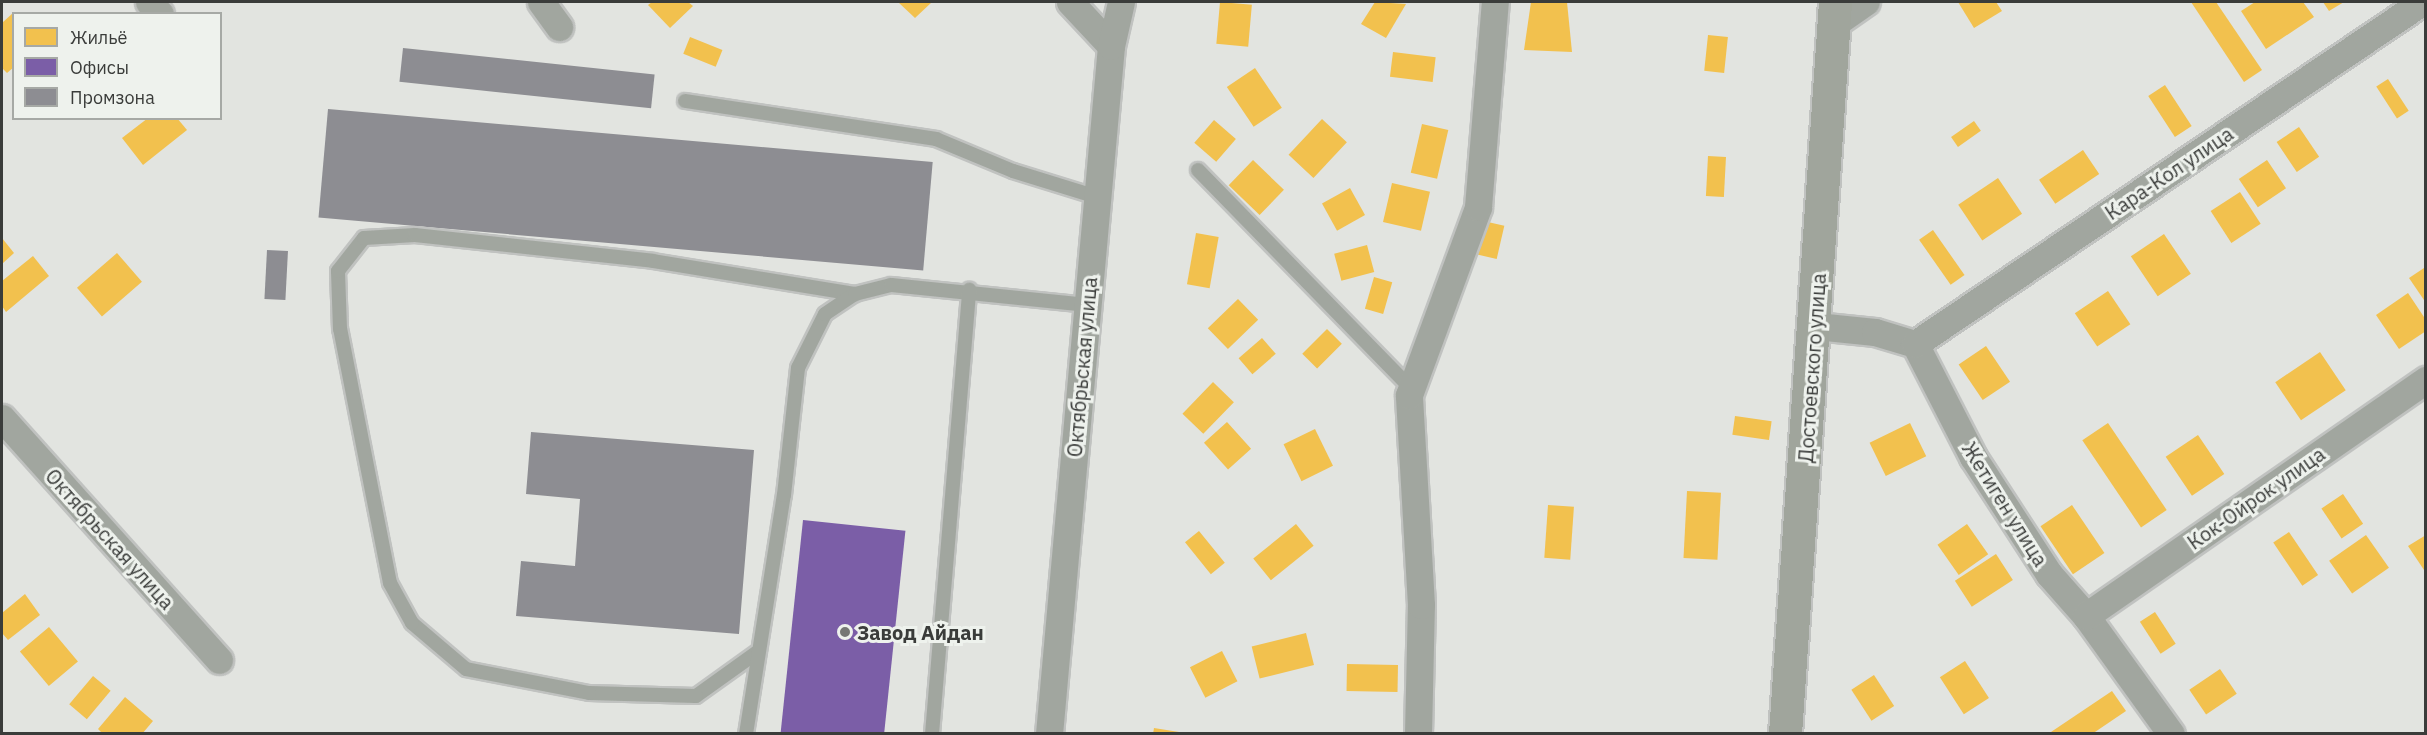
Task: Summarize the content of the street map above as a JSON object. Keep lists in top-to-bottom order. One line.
{"streets":{"street":["Кара-Кол улица","Октябрьская улица","Достоевского улица","Кок-Ойрок улица","Жетиген улица"]},"crossings":[["Кара-Кол улица","Жетиген улица"],["Кок-Ойрок улица","Жетиген улица"]],"places":["Завод Айдан"],"legend":["Жильё","Офисы","Промзона"]}
